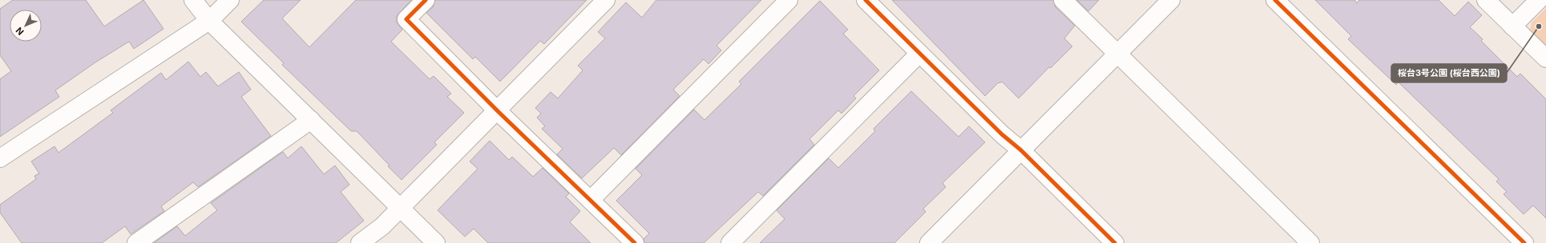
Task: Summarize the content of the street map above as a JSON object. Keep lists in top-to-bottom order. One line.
{"places":["桜台3号公園 (桜台西公園)"],"north":"bottom left"}
